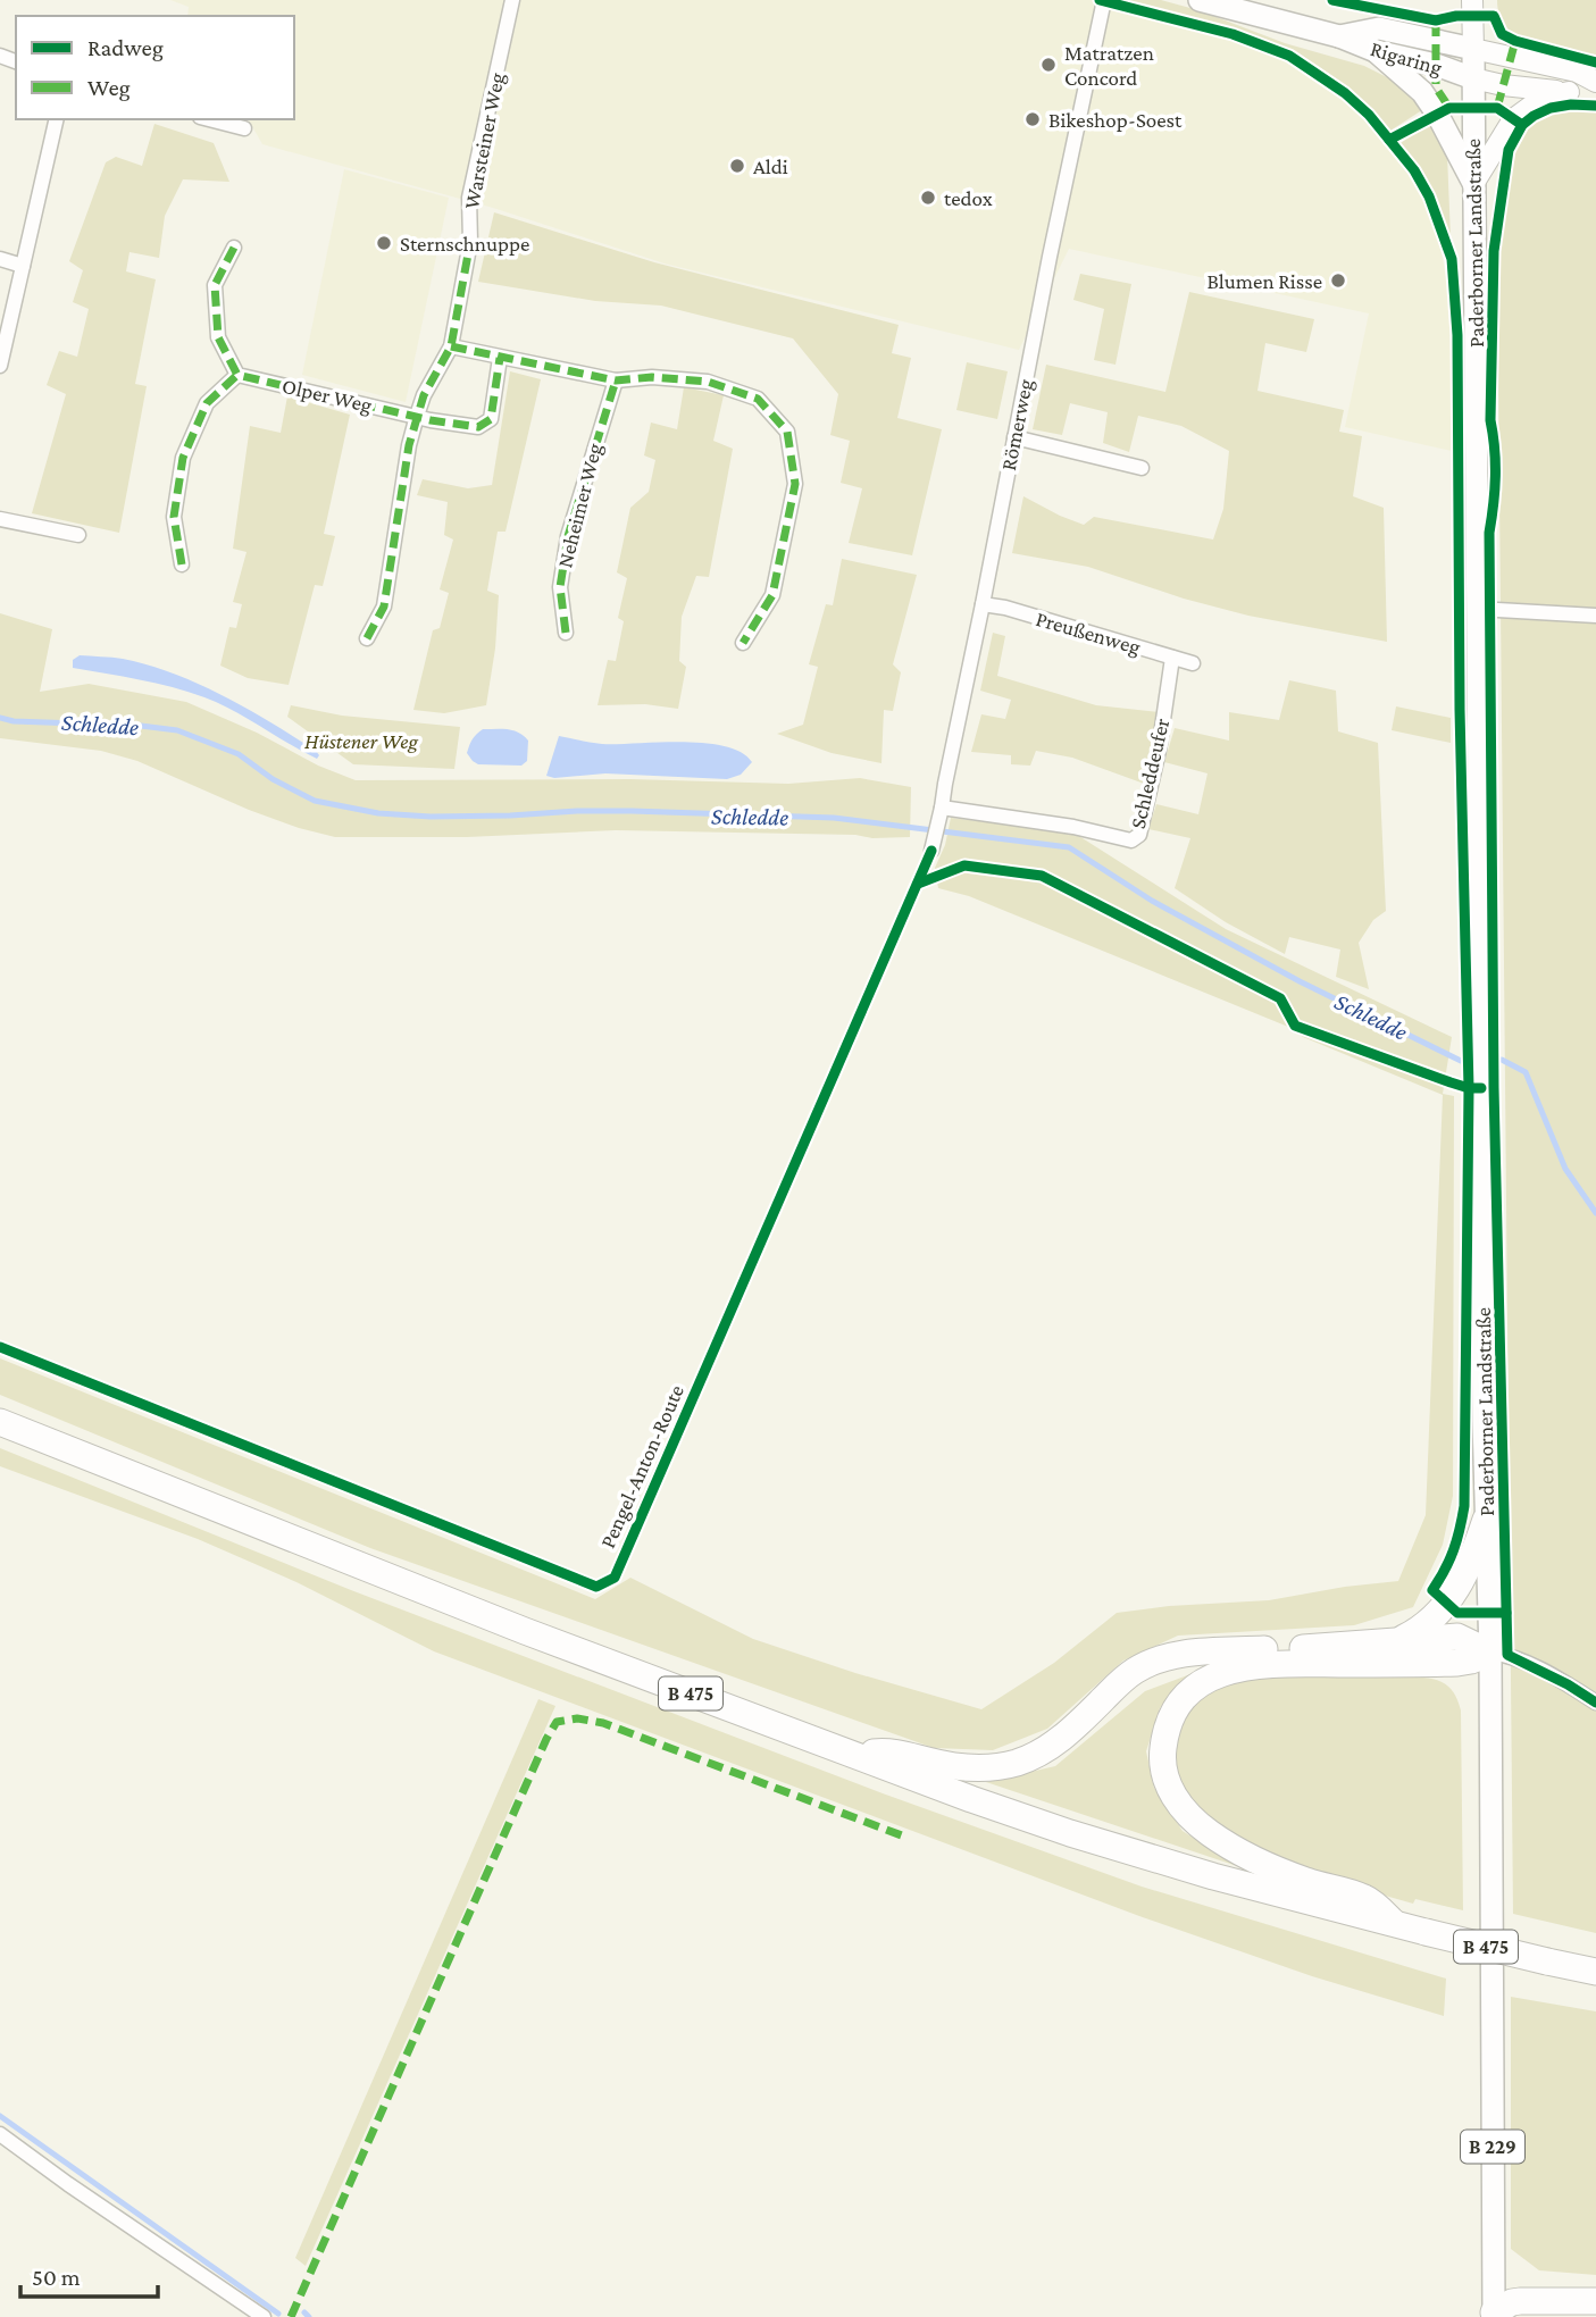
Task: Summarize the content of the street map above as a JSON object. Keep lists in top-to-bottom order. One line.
{"streets":{"highway":["B 475"],"main road":["Rigaring","Paderborner Landstraße","B 229"],"street":["Warsteiner Weg","Olper Weg","Römerweg","Neheimer Weg","Preußenweg","Schleddeufer"],"cycle path":["Pengel-Anton-Route"]},"crossings":[["Rigaring","Paderborner Landstraße"],["Rigaring","B 229"],["Warsteiner Weg","Olper Weg"],["Paderborner Landstraße","B 229"],["Römerweg","Preußenweg"],["Römerweg","Schleddeufer"],["Preußenweg","Schleddeufer"]],"water":["Schledde"],"parks":["Hüstener Weg"],"places":["Matratzen Concord","Bikeshop-Soest","Aldi","tedox","Sternschnuppe","Blumen Risse"],"legend":["Radweg","Weg"],"scale_bar":"50 m"}
